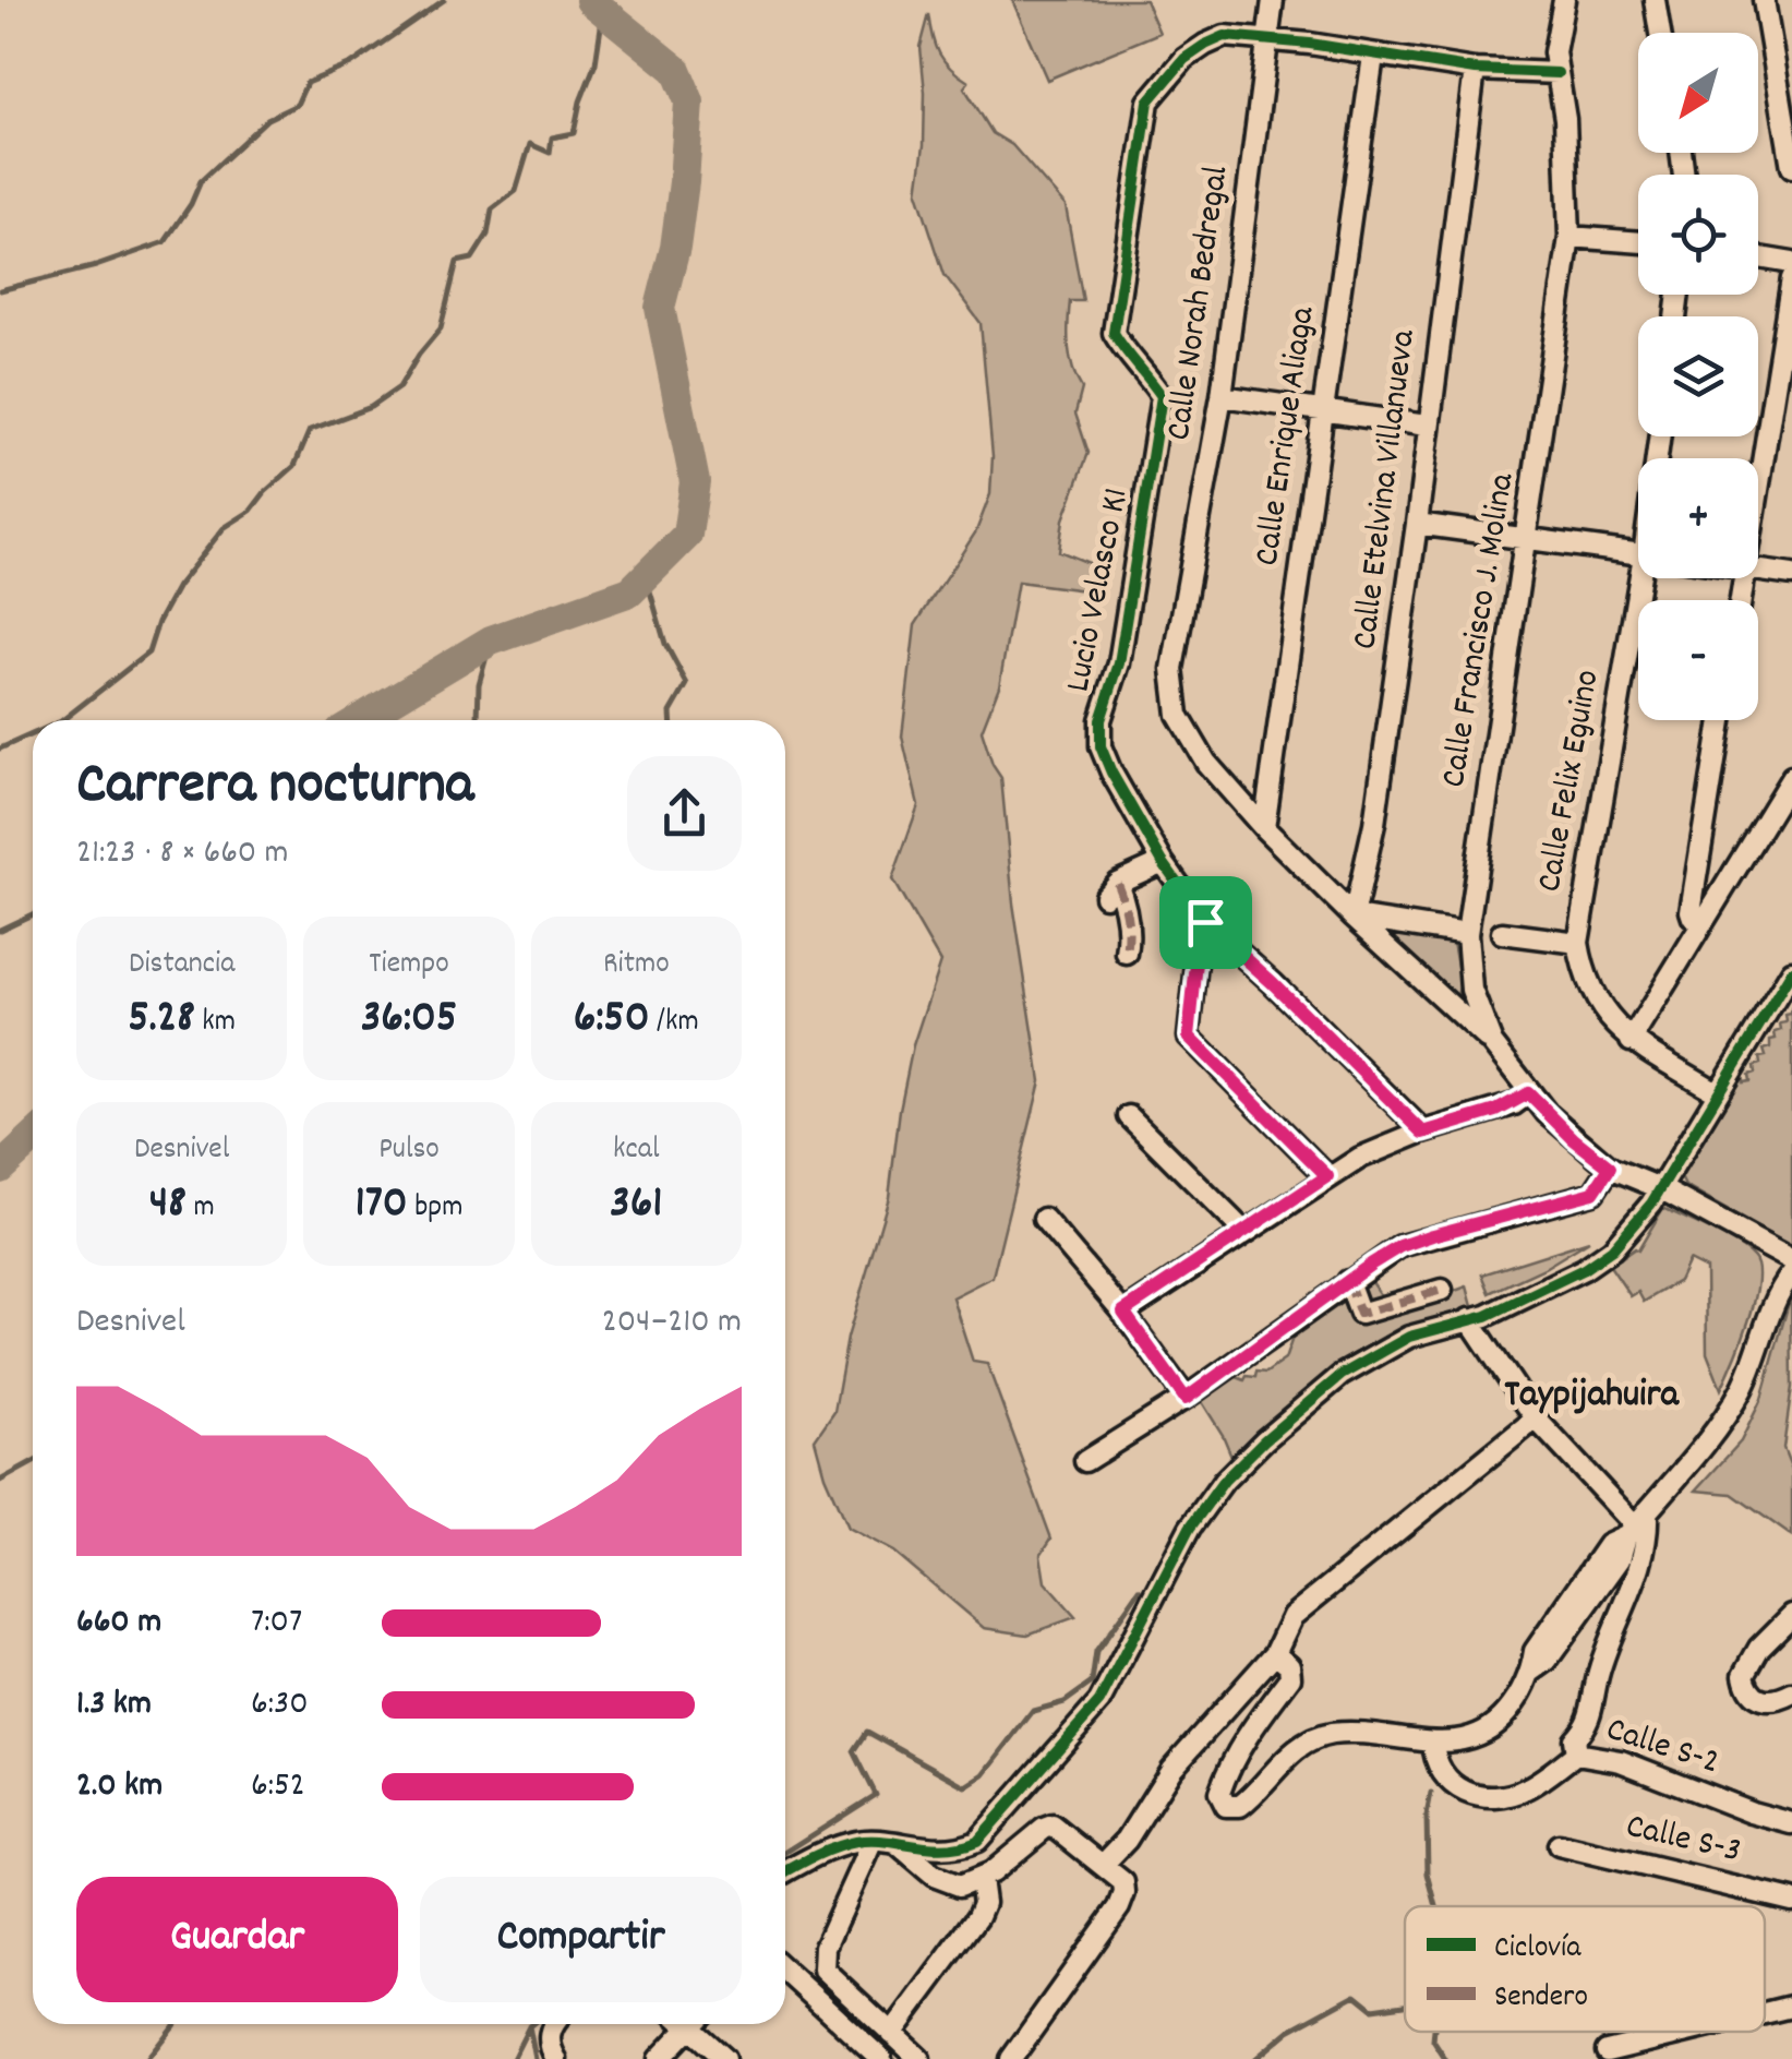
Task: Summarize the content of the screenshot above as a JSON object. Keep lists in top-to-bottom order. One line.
{"streets":{"street":["Calle Norah Bedregal","Calle Enrique Aliaga","Calle Etelvina Villanueva","Lucio Velasco K1","Calle Francisco J. Molina","Calle Felix Eguino","Calle S-2","Calle S-3"]},"crossings":[["Calle Norah Bedregal","Calle Enrique Aliaga"],["Calle Norah Bedregal","Calle Etelvina Villanueva"],["Calle Norah Bedregal","Lucio Velasco K1"],["Calle Norah Bedregal","Calle Francisco J. Molina"]],"districts":["Taypijahuira"],"legend":["Ciclovía","Sendero"],"north":"bottom left","page":{"map_buttons":["+","−"],"heading":["Carrera nocturna","21:23 · 8 × 660 m"],"stats":[["Distancia","5.28 km"],["Tiempo","36:05"],["Ritmo","6:50 /km"],["Desnivel","48 m"],["Pulso","170 bpm"],["kcal","361"]],"chart":["Desnivel","204–210 m"],"list":[{"name":"660 m","note":"7:07"},{"name":"1.3 km","note":"6:30"},{"name":"2.0 km","note":"6:52"}],"buttons":["Guardar","Compartir"]}}
